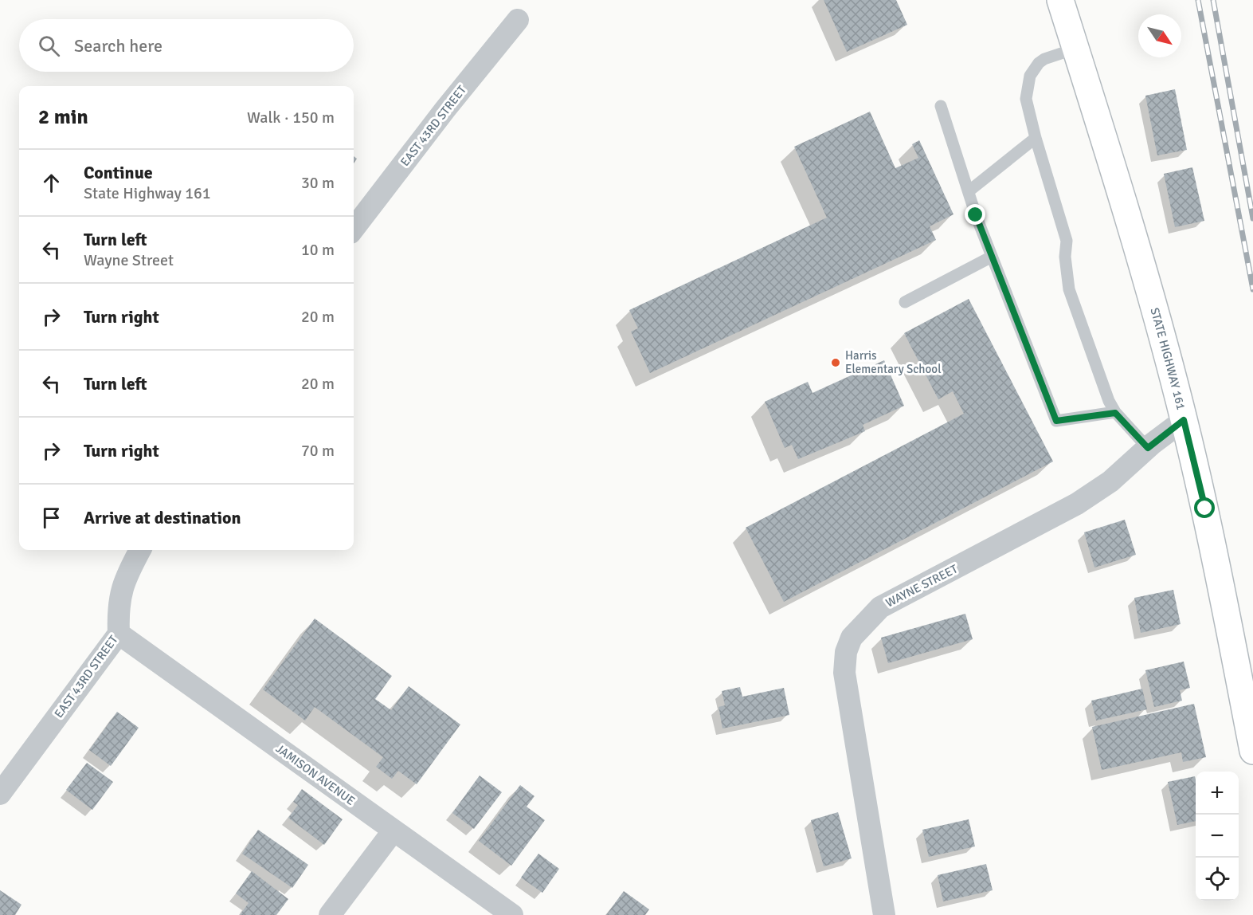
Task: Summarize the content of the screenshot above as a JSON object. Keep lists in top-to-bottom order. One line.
{"streets":{"main road":["STATE HIGHWAY 161"],"street":["EAST 43RD STREET","WAYNE STREET","JAMISON AVENUE"]},"crossings":[["EAST 43RD STREET","JAMISON AVENUE"],["STATE HIGHWAY 161","WAYNE STREET"]],"places":["Harris Elementary School"],"north":"bottom right","page":{"search":"Search here","heading":["2 min","Walk · 150 m"],"list":[["Continue","State Highway 161","30 m"],["Turn left","Wayne Street","10 m"],["Turn right","20 m"],["Turn left","20 m"],["Turn right","70 m"],"Arrive at destination"],"map_buttons":["+","−"]}}
